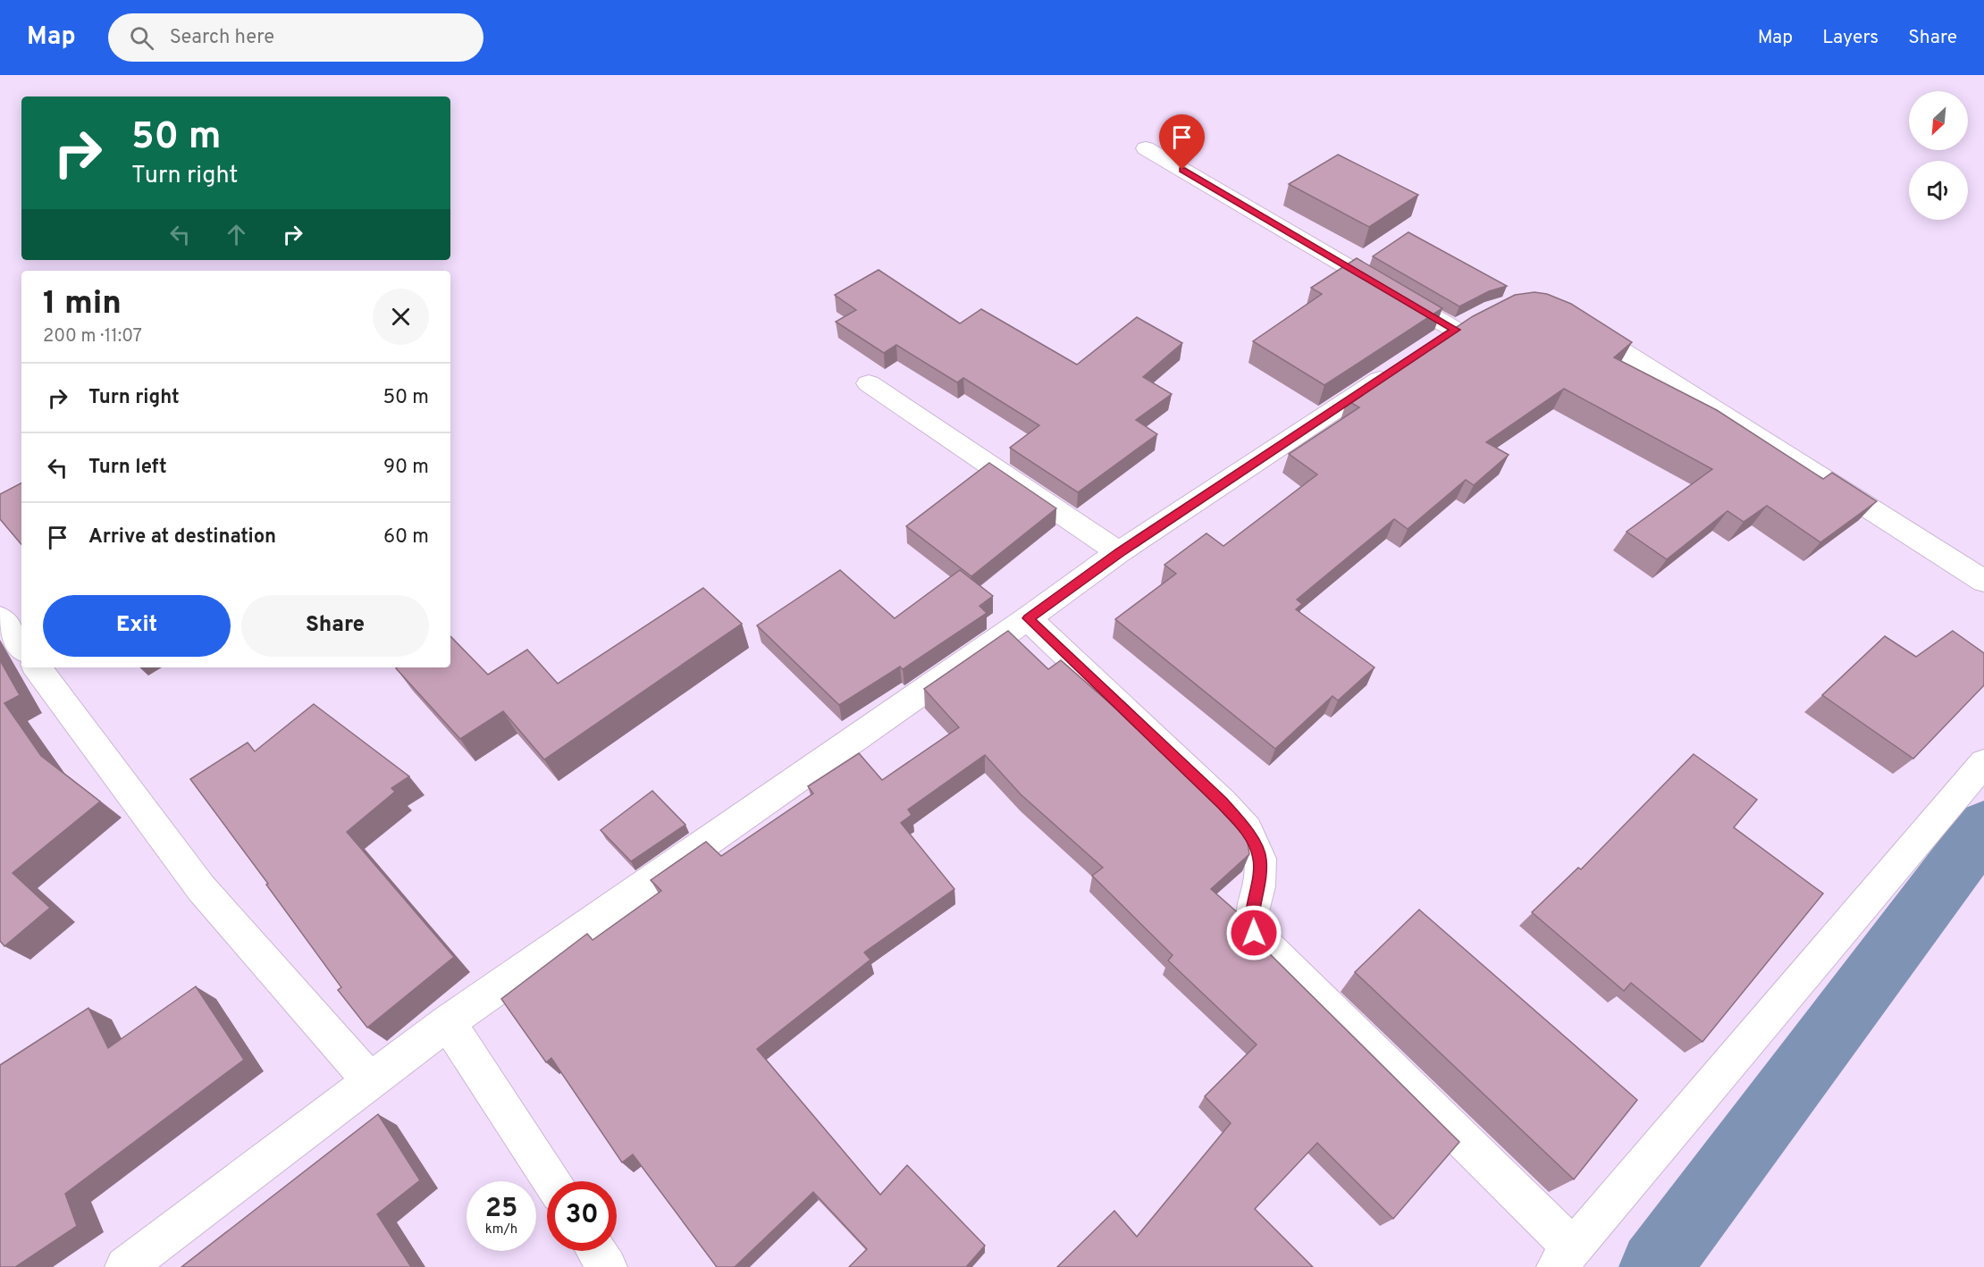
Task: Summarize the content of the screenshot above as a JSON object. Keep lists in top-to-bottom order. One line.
{"north":"bottom left","page":{"header":"Map","search":"Search here","nav":["Map","Layers","Share"],"turn":["50 m","Turn right"],"heading":["1 min","200 m · 11:07"],"list":[{"name":"Turn right","value":"50 m"},{"name":"Turn left","value":"90 m"},{"name":"Arrive at destination","value":"60 m"}],"buttons":["Exit","Share"],"speed":"25 km/h","limit":"30"}}
